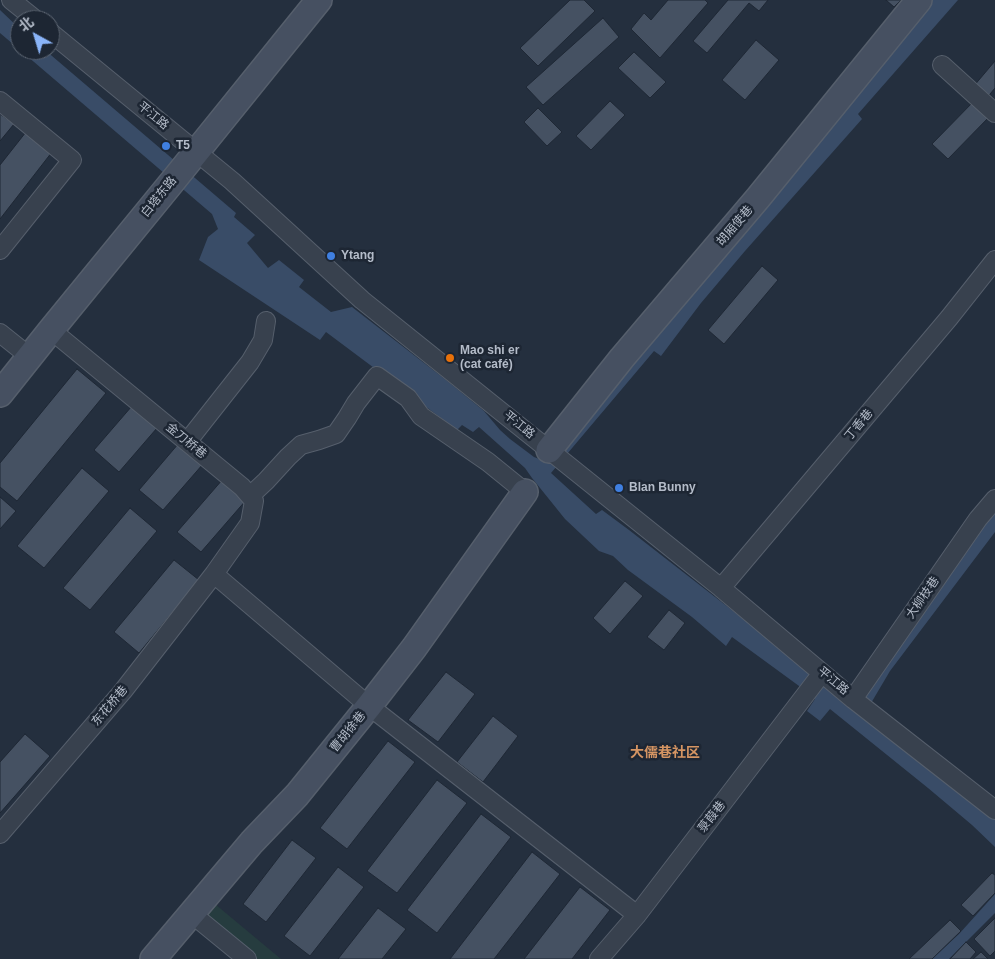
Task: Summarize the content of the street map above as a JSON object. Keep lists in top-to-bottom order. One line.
{"streets":{"street":["平江路","白塔东路","胡厢使巷","丁香巷","金刀桥巷","大柳枝巷","东花桥巷","曹胡徐巷","菉葭巷"]},"crossings":[["平江路","白塔东路"],["平江路","胡厢使巷"],["平江路","丁香巷"],["平江路","大柳枝巷"],["平江路","菉葭巷"],["白塔东路","金刀桥巷"]],"districts":["大儒巷社区"],"places":["T5","Ytang","Mao shi er (cat café)","Blan Bunny"],"north":"top left"}
